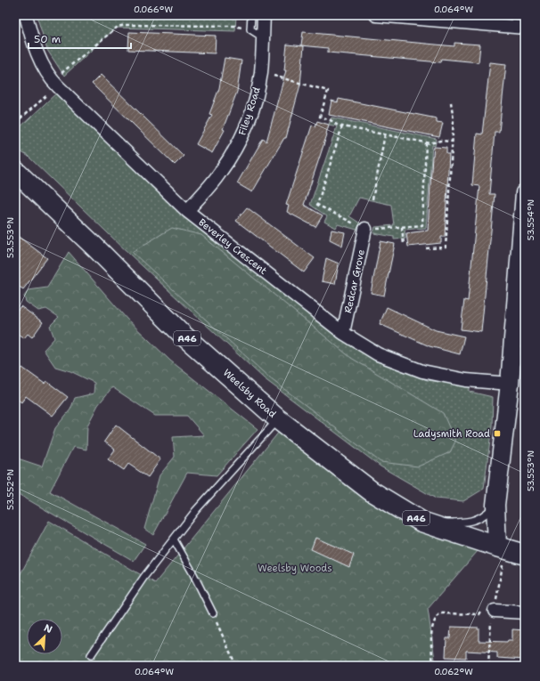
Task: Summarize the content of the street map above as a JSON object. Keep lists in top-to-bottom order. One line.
{"streets":{"main road":["A46","Weelsby Road"],"street":["Filey Road","Beverley Crescent","Redcar Grove"]},"crossings":[["Filey Road","Beverley Crescent"],["Beverley Crescent","Redcar Grove"]],"parks":["Weelsby Woods"],"places":{"transit":["Ladysmith Road"]},"scale_bar":"50 m","north":"top right","coordinates":["0.066°W","0.064°W","53.554°N","53.553°N","53.552°N","0.062°W"]}
